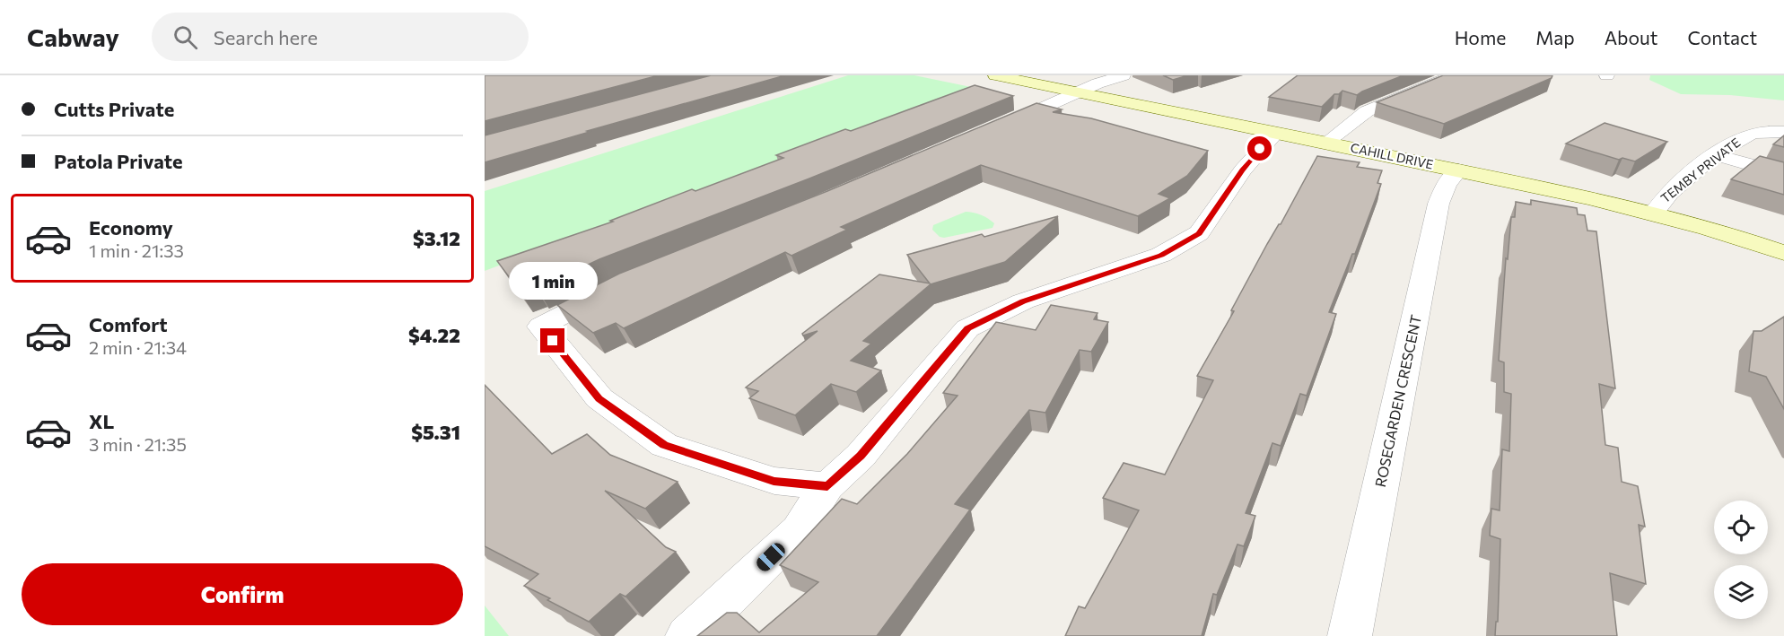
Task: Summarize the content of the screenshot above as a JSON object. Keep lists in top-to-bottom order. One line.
{"streets":{"street":["CAHILL DRIVE","TEMBY PRIVATE","ROSEGARDEN CRESCENT"]},"crossings":[["CAHILL DRIVE","TEMBY PRIVATE"],["CAHILL DRIVE","ROSEGARDEN CRESCENT"]],"page":{"header":"Cabway","search":"Search here","nav":["Home","Map","About","Contact"],"banner":["Cutts Private","Patola Private"],"list":[{"name":"Economy","note":"1 min · 21:33","value":"$3.12"},{"name":"Comfort","note":"2 min · 21:34","value":"$4.22"},{"name":"XL","note":"3 min · 21:35","value":"$5.31"}],"bubble":"1 min","buttons":"Confirm"}}
